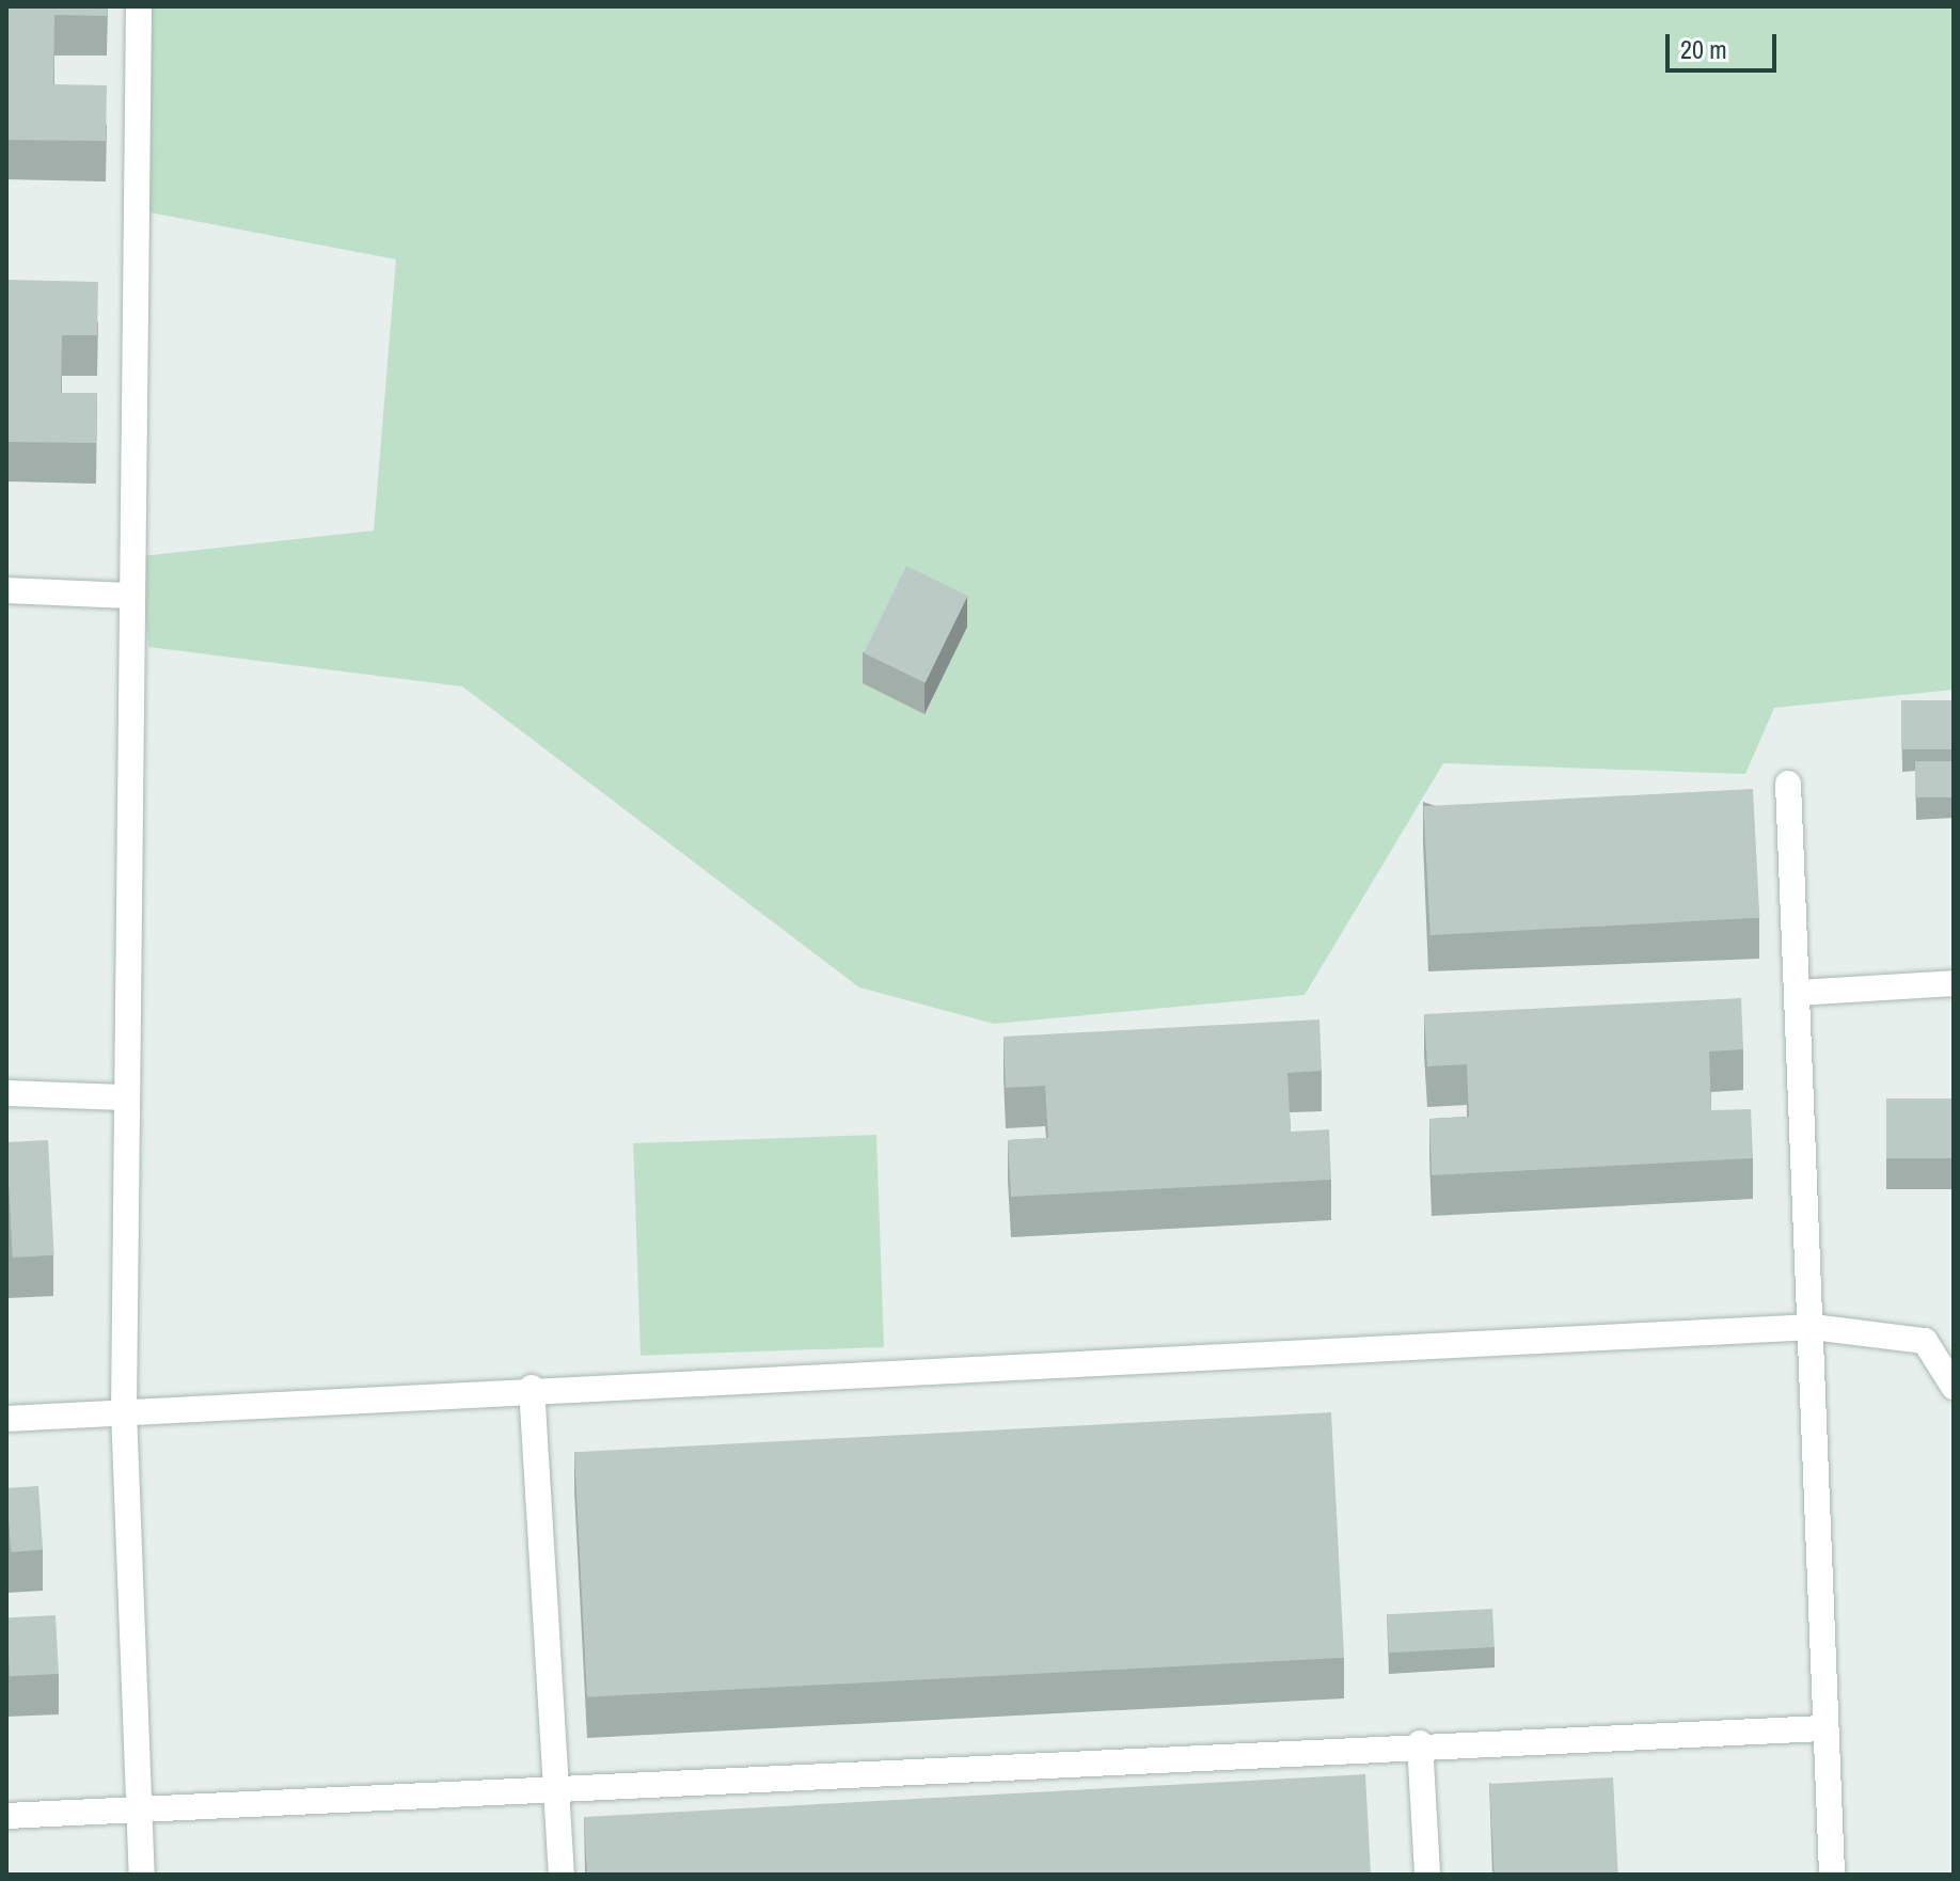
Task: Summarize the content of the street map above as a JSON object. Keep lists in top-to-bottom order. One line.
{"scale_bar":"20 m"}
